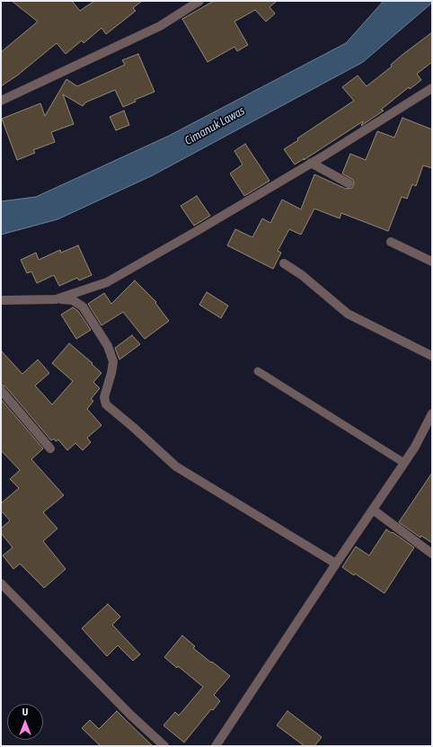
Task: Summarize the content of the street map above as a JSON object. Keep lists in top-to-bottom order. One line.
{"water":["Cimanuk Lawas"],"north":"top"}
